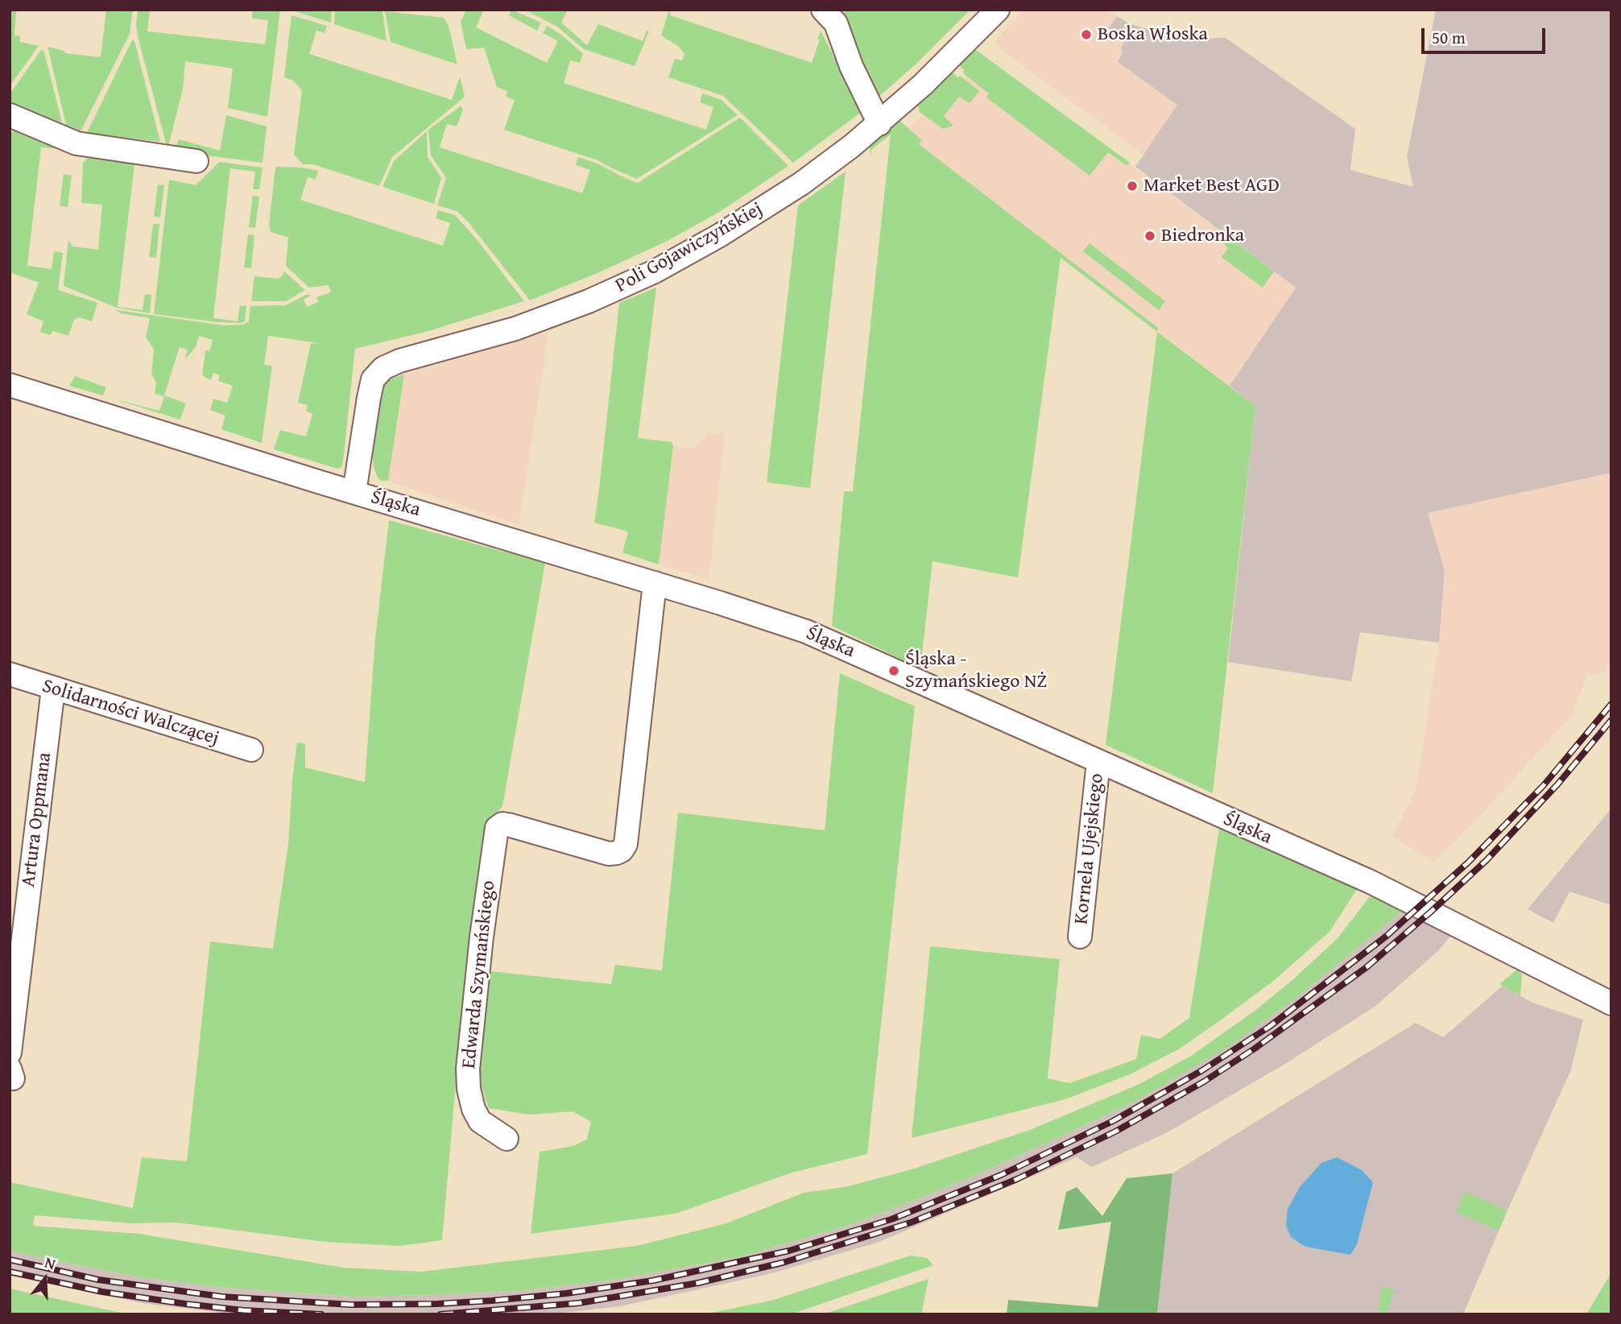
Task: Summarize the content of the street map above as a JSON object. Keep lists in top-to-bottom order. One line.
{"streets":{"street":["Poli Gojawiczyńskiej","Śląska","Solidarności Walczącej","Artura Oppmana","Kornela Ujejskiego","Edwarda Szymańskiego"]},"crossings":[["Poli Gojawiczyńskiej","Śląska"],["Śląska","Kornela Ujejskiego"],["Śląska","Edwarda Szymańskiego"],["Solidarności Walczącej","Artura Oppmana"]],"places":["Boska Włoska","Market Best AGD","Biedronka","Śląska - Szymańskiego NŻ"],"scale_bar":"50 m","north":"top"}
